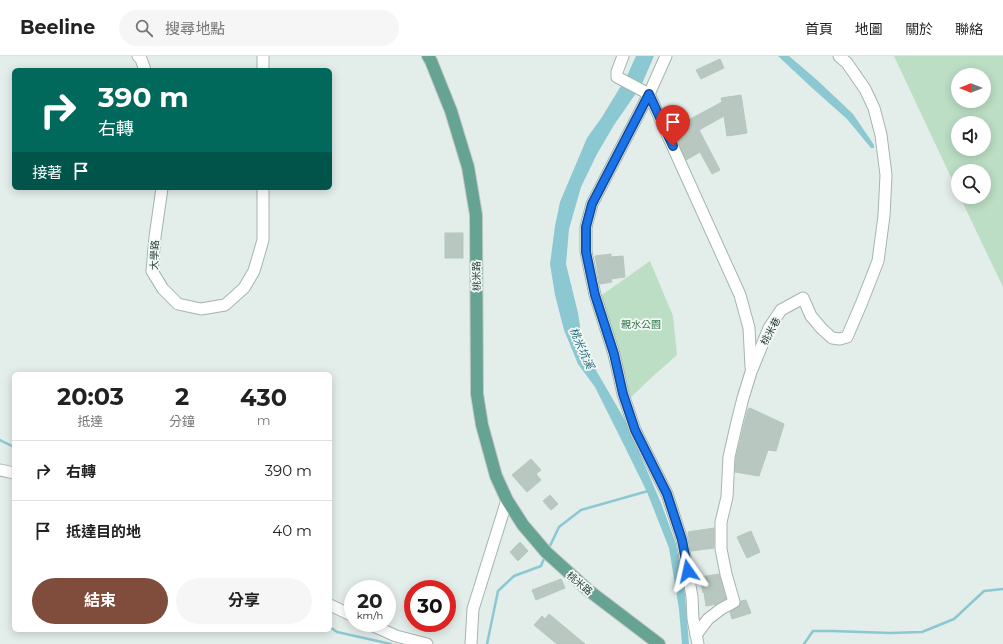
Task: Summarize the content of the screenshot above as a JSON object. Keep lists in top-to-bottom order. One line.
{"streets":{"main road":["桃米路"],"street":["大學路","桃米巷"]},"water":["桃米坑溪"],"parks":["親水公園"],"north":"left","page":{"header":"Beeline","search":"搜尋地點","nav":["首頁","地圖","關於","聯絡"],"turn":["390 m","右轉"],"then":"接著","eta":["20:03","抵達","2","分鐘","430","m"],"list":[{"name":"右轉","value":"390 m"},{"name":"抵達目的地","value":"40 m"}],"buttons":["結束","分享"],"speed":"20 km/h","limit":"30"}}
